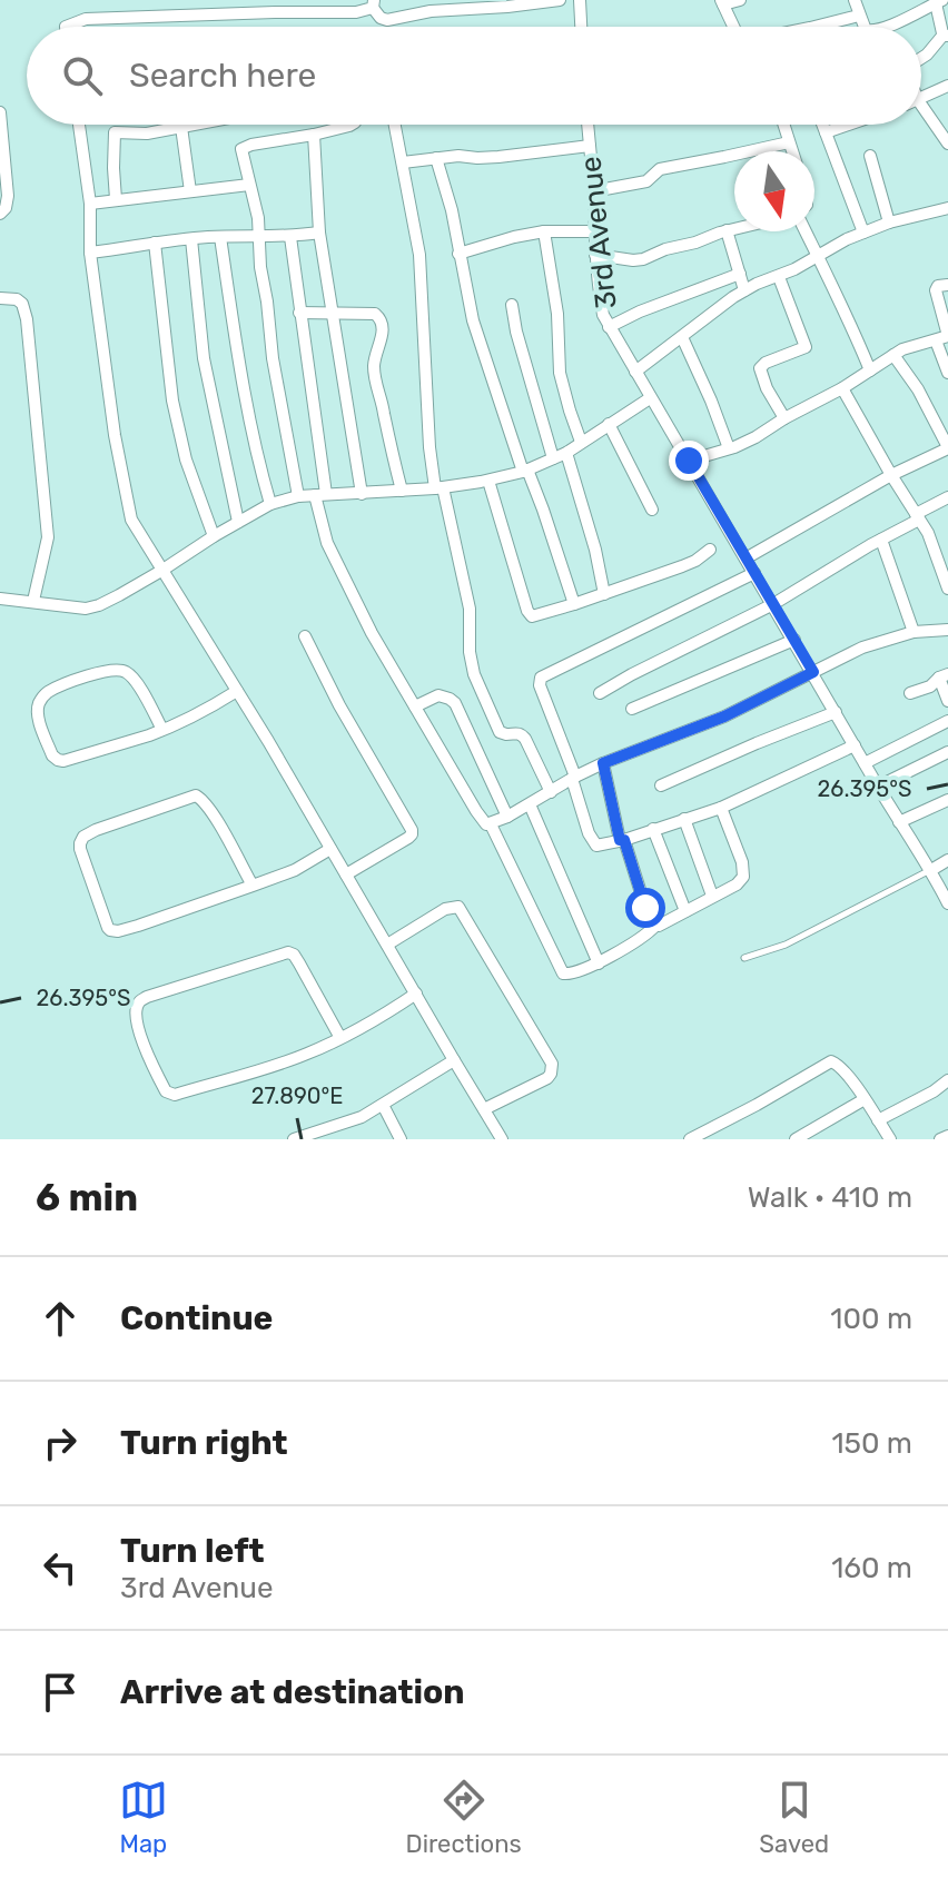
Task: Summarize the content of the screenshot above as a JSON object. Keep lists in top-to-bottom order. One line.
{"streets":{"street":["3rd Avenue"]},"north":"bottom","page":{"search":"Search here","heading":["6 min","Walk · 410 m"],"list":[["Continue","100 m"],["Turn right","150 m"],["Turn left","3rd Avenue","160 m"],"Arrive at destination"],"nav":["Map","Directions","Saved"]},"coordinates":["26.395°S","27.890°E"]}
